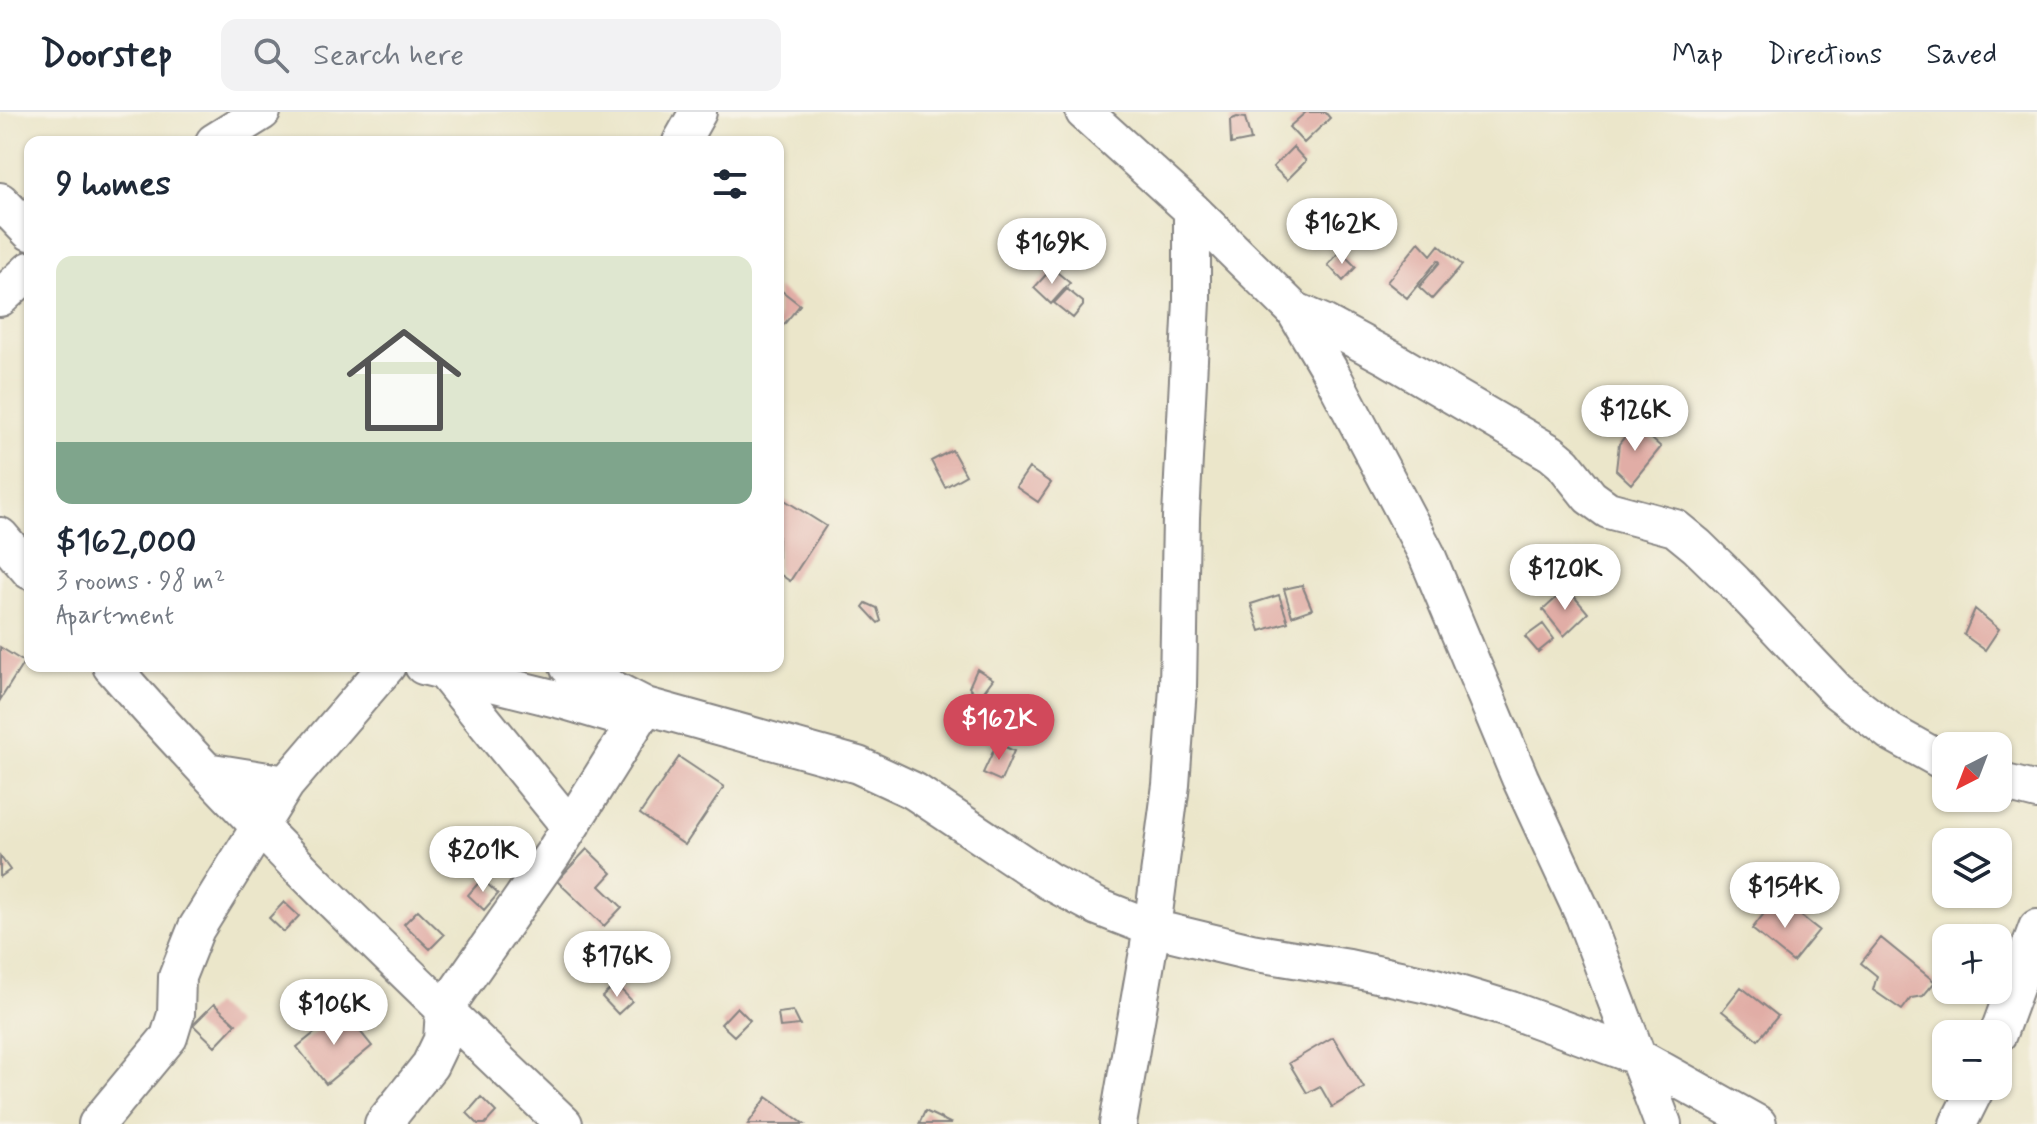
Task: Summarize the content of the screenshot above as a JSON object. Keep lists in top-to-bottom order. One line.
{"north":"bottom left","page":{"header":"Doorstep","search":"Search here","nav":["Map","Directions","Saved"],"heading":"9 homes","price":["$162K","$169K","$126K","$120K","$162K","$201K","$154K","$176K","$106K"],"list":[{"name":"$162,000","note":"3 rooms · 98 m² · Apartment"}],"map_buttons":["+","−"]}}
